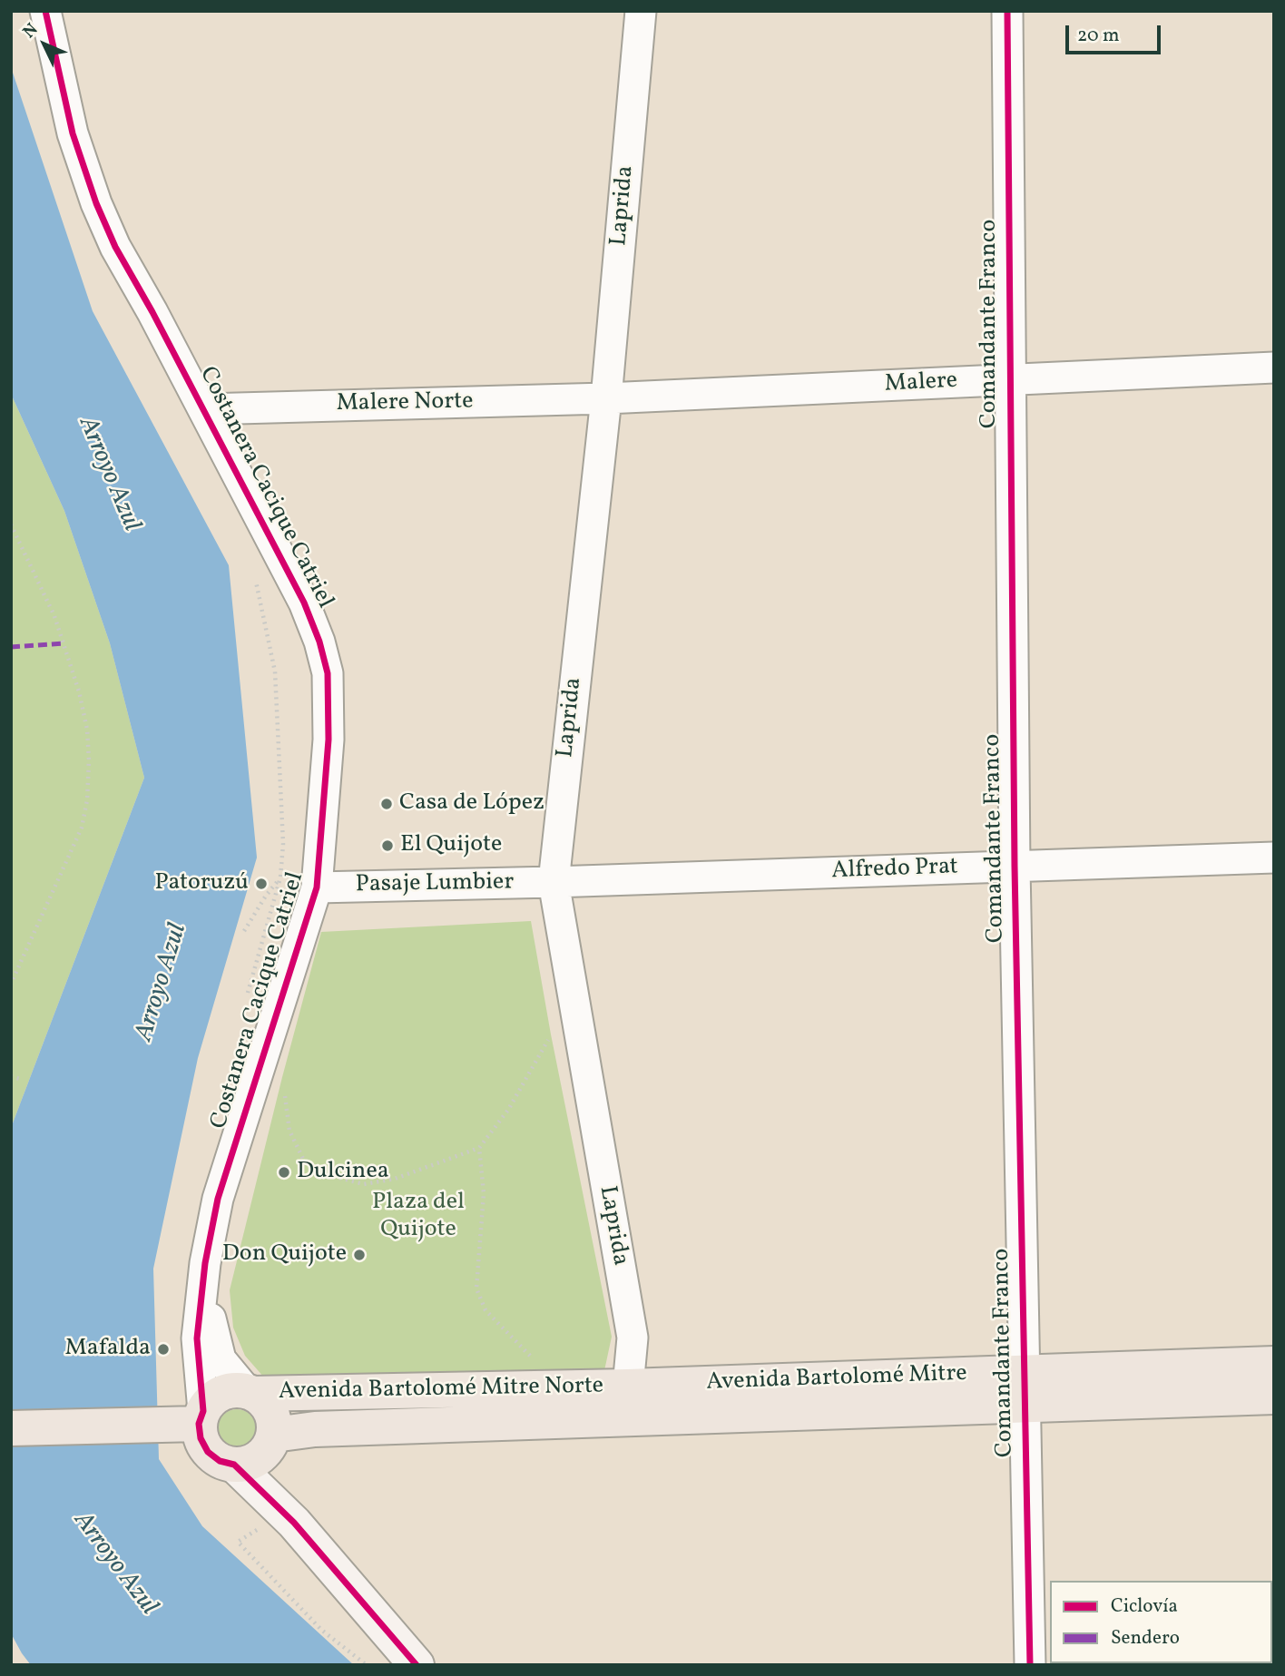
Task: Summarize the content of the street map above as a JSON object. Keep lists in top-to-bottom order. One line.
{"streets":{"main road":["Avenida Bartolomé Mitre","Avenida Bartolomé Mitre Norte"],"street":["Laprida","Comandante Franco","Malere","Malere Norte","Costanera Cacique Catriel","Alfredo Prat","Pasaje Lumbier"]},"crossings":[["Laprida","Malere"],["Laprida","Malere Norte"],["Laprida","Alfredo Prat"],["Laprida","Pasaje Lumbier"],["Laprida","Avenida Bartolomé Mitre"],["Laprida","Avenida Bartolomé Mitre Norte"],["Comandante Franco","Malere"],["Comandante Franco","Alfredo Prat"],["Comandante Franco","Avenida Bartolomé Mitre"],["Malere","Malere Norte"],["Malere Norte","Costanera Cacique Catriel"],["Costanera Cacique Catriel","Pasaje Lumbier"],["Costanera Cacique Catriel","Avenida Bartolomé Mitre Norte"],["Alfredo Prat","Pasaje Lumbier"],["Avenida Bartolomé Mitre","Avenida Bartolomé Mitre Norte"]],"water":["Arroyo Azul"],"parks":["Plaza del Quijote"],"places":["Casa de López","El Quijote","Patoruzú","Dulcinea","Don Quijote","Mafalda"],"legend":["Ciclovía","Sendero"],"scale_bar":"20 m","north":"top left"}
